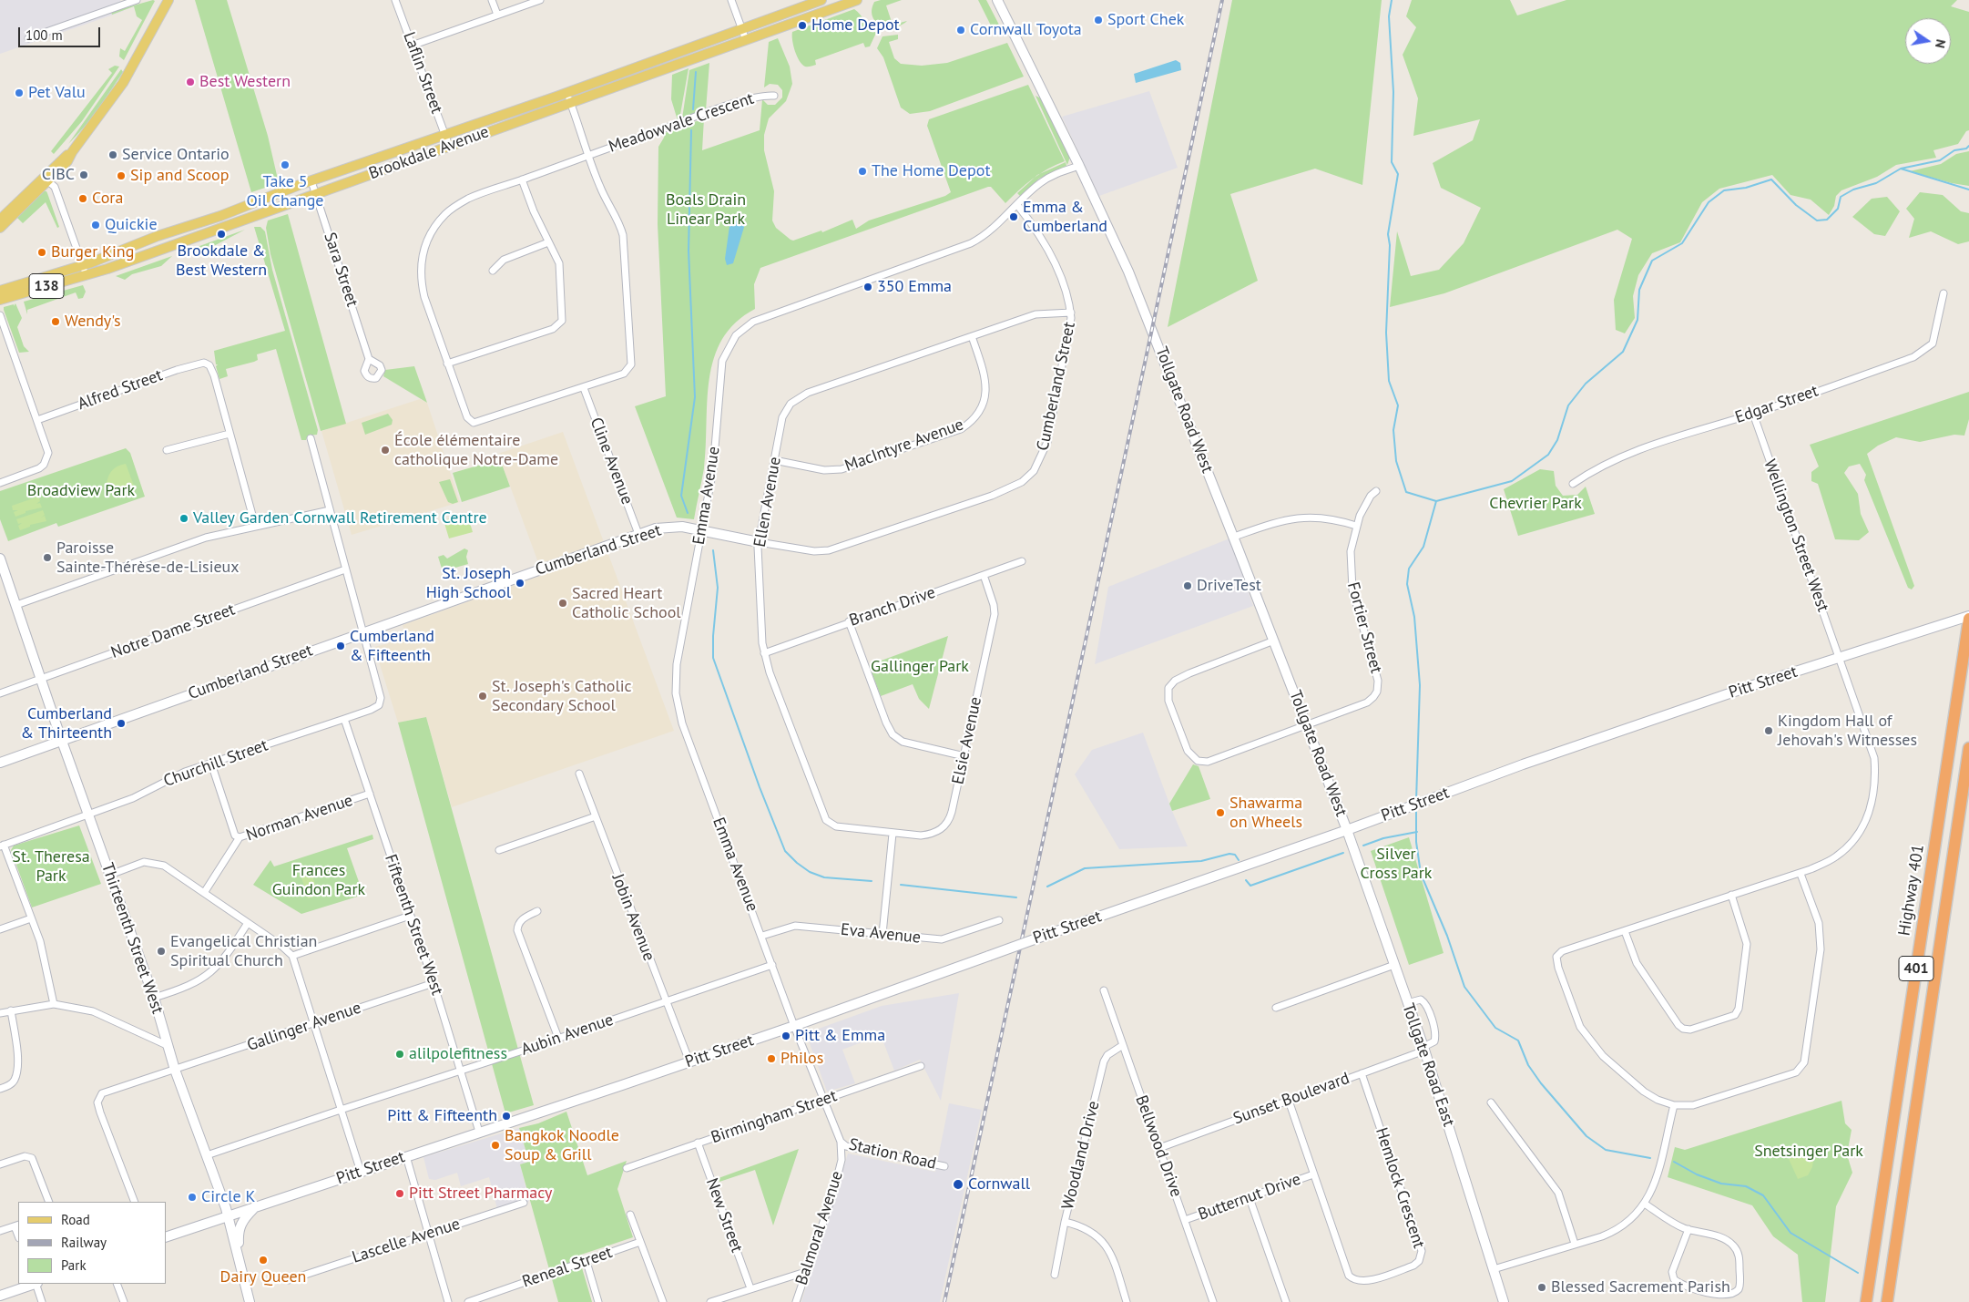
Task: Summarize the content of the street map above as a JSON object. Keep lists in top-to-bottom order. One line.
{"streets":{"highway":["Highway 401","401"],"main road":["Brookdale Avenue","138"],"street":["Laflin Street","Meadowvale Crescent","Sara Street","Cumberland Street","Alfred Street","Edgar Street","Tollgate Road West","MacIntyre Avenue","Cline Avenue","Emma Avenue","Ellen Avenue","Wellington Street West","Branch Drive","Fortier Street","Notre Dame Street","Pitt Street","Elsie Avenue","Churchill Street","Norman Avenue","Jobin Avenue","Fifteenth Street West","Eva Avenue","Thirteenth Street West","Gallinger Avenue","Aubin Avenue","Tollgate Road East","Sunset Boulevard","Birmingham Street","Bellwood Drive","Station Road","Woodland Drive","Hemlock Crescent","Butternut Drive","New Street","Balmoral Avenue","Lascelle Avenue","Reneal Street"]},"crossings":[["Laflin Street","Brookdale Avenue"],["Meadowvale Crescent","Cline Avenue"],["Brookdale Avenue","Sara Street"],["Cumberland Street","Cline Avenue"],["Cumberland Street","Emma Avenue"],["Cumberland Street","Ellen Avenue"],["Cumberland Street","Churchill Street"],["Cumberland Street","Thirteenth Street West"],["Edgar Street","Wellington Street West"],["Tollgate Road West","Emma Avenue"],["Tollgate Road West","Fortier Street"],["Tollgate Road West","Pitt Street"],["Tollgate Road West","Tollgate Road East"],["MacIntyre Avenue","Ellen Avenue"],["Emma Avenue","Pitt Street"],["Emma Avenue","Eva Avenue"],["Emma Avenue","Aubin Avenue"],["Emma Avenue","Balmoral Avenue"],["Ellen Avenue","Branch Drive"],["Ellen Avenue","Elsie Avenue"],["Wellington Street West","Pitt Street"],["Branch Drive","Elsie Avenue"],["Notre Dame Street","Thirteenth Street West"],["Pitt Street","Highway 401"],["Pitt Street","Jobin Avenue"],["Pitt Street","Fifteenth Street West"],["Pitt Street","Thirteenth Street West"],["Pitt Street","Tollgate Road East"],["Pitt Street","Balmoral Avenue"],["Churchill Street","Fifteenth Street West"],["Churchill Street","Thirteenth Street West"],["Norman Avenue","Fifteenth Street West"],["Jobin Avenue","Aubin Avenue"],["Fifteenth Street West","Gallinger Avenue"],["Fifteenth Street West","Aubin Avenue"],["Thirteenth Street West","Gallinger Avenue"],["Thirteenth Street West","Aubin Avenue"],["Tollgate Road East","Sunset Boulevard"],["Sunset Boulevard","Bellwood Drive"],["Sunset Boulevard","Hemlock Crescent"],["Birmingham Street","New Street"],["Birmingham Street","Balmoral Avenue"],["Bellwood Drive","Woodland Drive"],["Bellwood Drive","Butternut Drive"],["Station Road","Balmoral Avenue"],["Hemlock Crescent","Butternut Drive"]],"parks":["Boals Drain Linear Park","Broadview Park","Chevrier Park","Gallinger Park","Silver Cross Park","St. Theresa Park","Frances Guindon Park","Snetsinger Park"],"places":["Sport Chek","Home Depot","Cornwall Toyota","Best Western","Pet Valu","Service Ontario","Take 5 Oil Change","The Home Depot","CIBC","Sip and Scoop","Cora","Emma & Cumberland","Quickie","Brookdale & Best Western","Burger King","350 Emma","Wendy's","École élémentaire catholique Notre-Dame","Valley Garden Cornwall Retirement Centre","Paroisse Sainte-Thérèse-de-Lisieux","St. Joseph High School","DriveTest","Sacred Heart Catholic School","Cumberland & Fifteenth","St. Joseph's Catholic Secondary School","Cumberland & Thirteenth","Kingdom Hall of Jehovah's Witnesses","Shawarma on Wheels","Evangelical Christian Spiritual Church","Pitt & Emma","alilpolefitness","Philos","Pitt & Fifteenth","Bangkok Noodle Soup & Grill","Cornwall","Pitt Street Pharmacy","Circle K","Dairy Queen","Blessed Sacrement Parish"],"legend":["Road","Railway","Park"],"scale_bar":"100 m","north":"right"}
